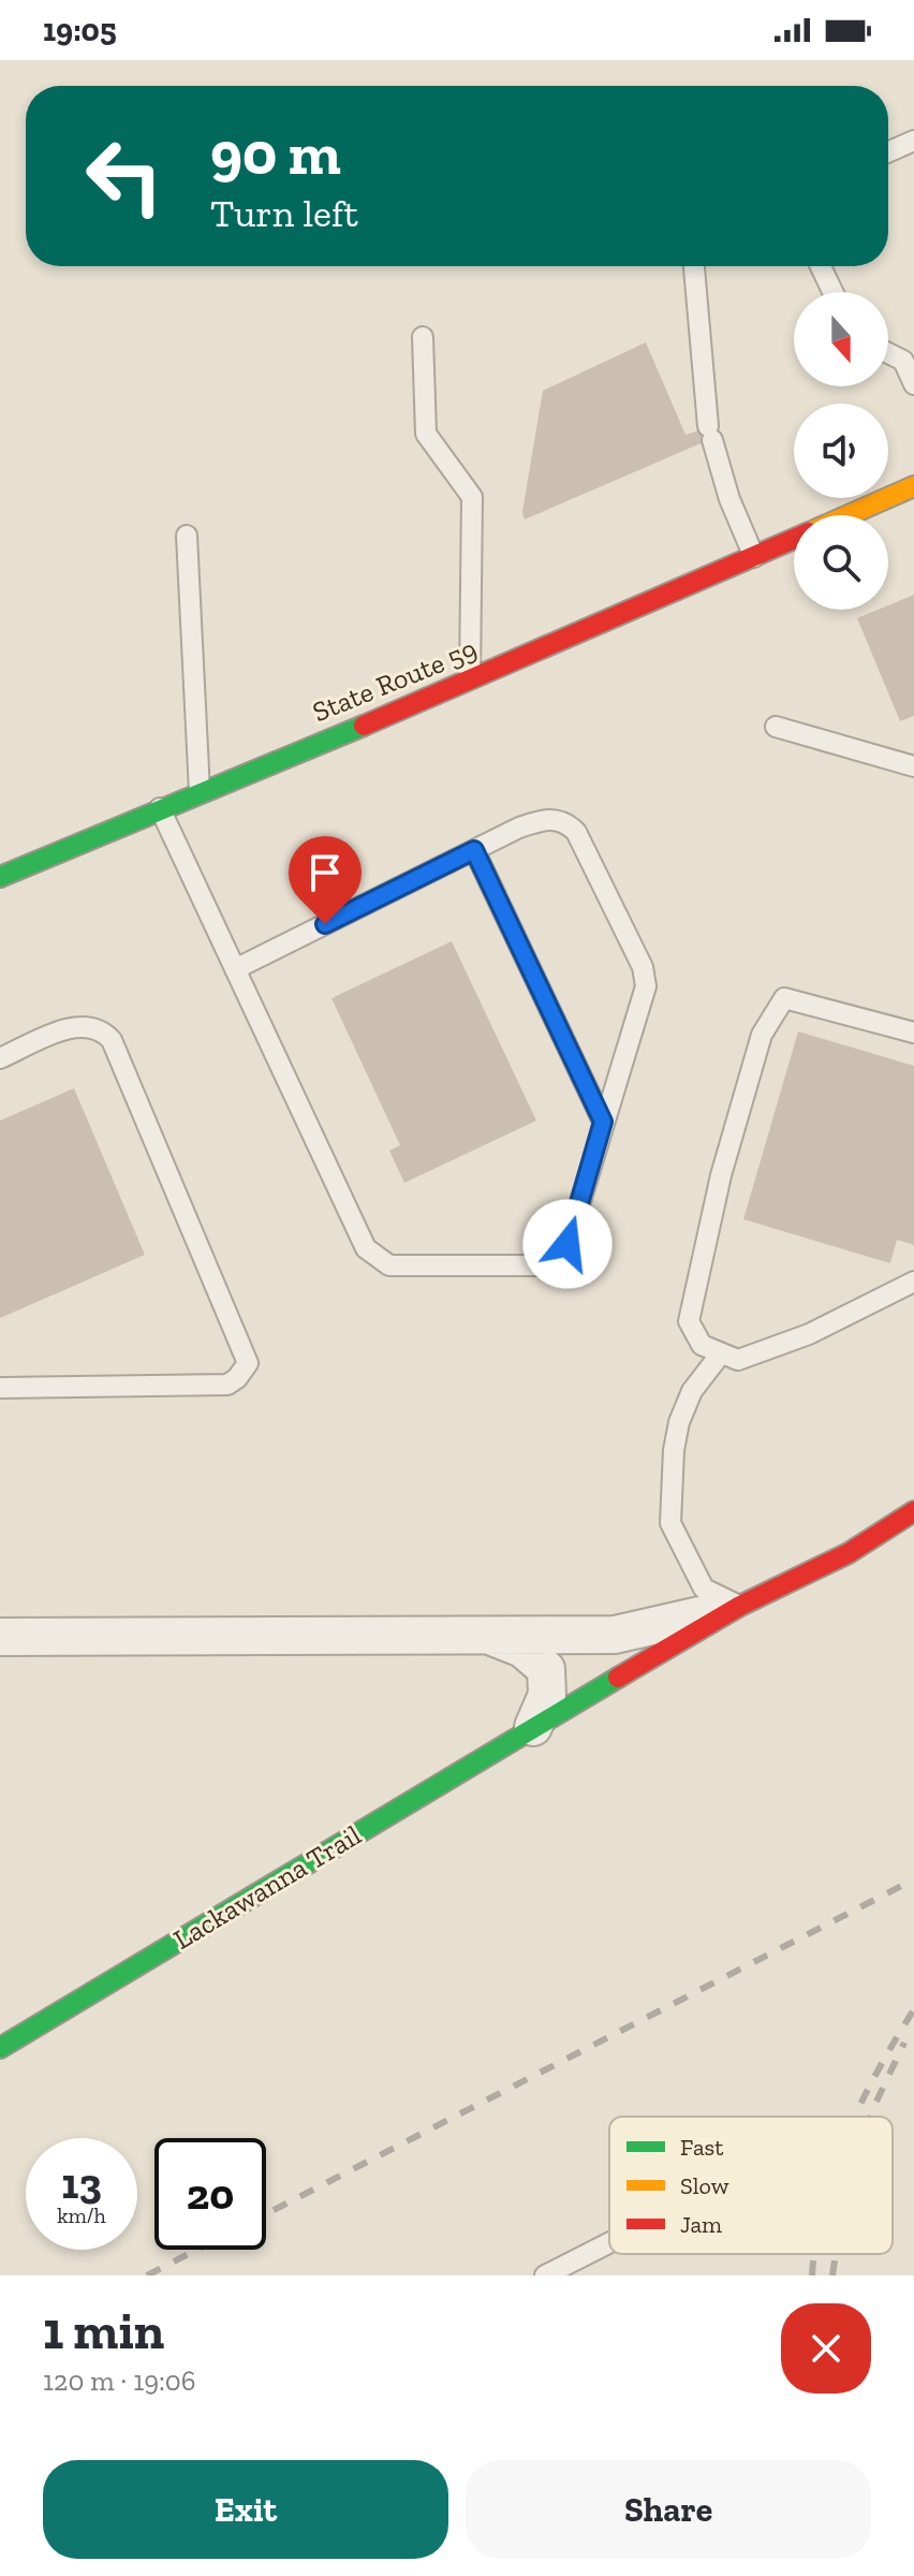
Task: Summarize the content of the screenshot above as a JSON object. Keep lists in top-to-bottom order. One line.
{"streets":{"street":["State Route 59","Lackawanna Trail"]},"legend":["Fast","Slow","Jam"],"north":"bottom","page":{"status":"19:05","turn":["90 m","Turn left"],"speed":"13 km/h","limit":"20","heading":["1 min","120 m · 19:06"],"buttons":["Exit","Share"]}}
